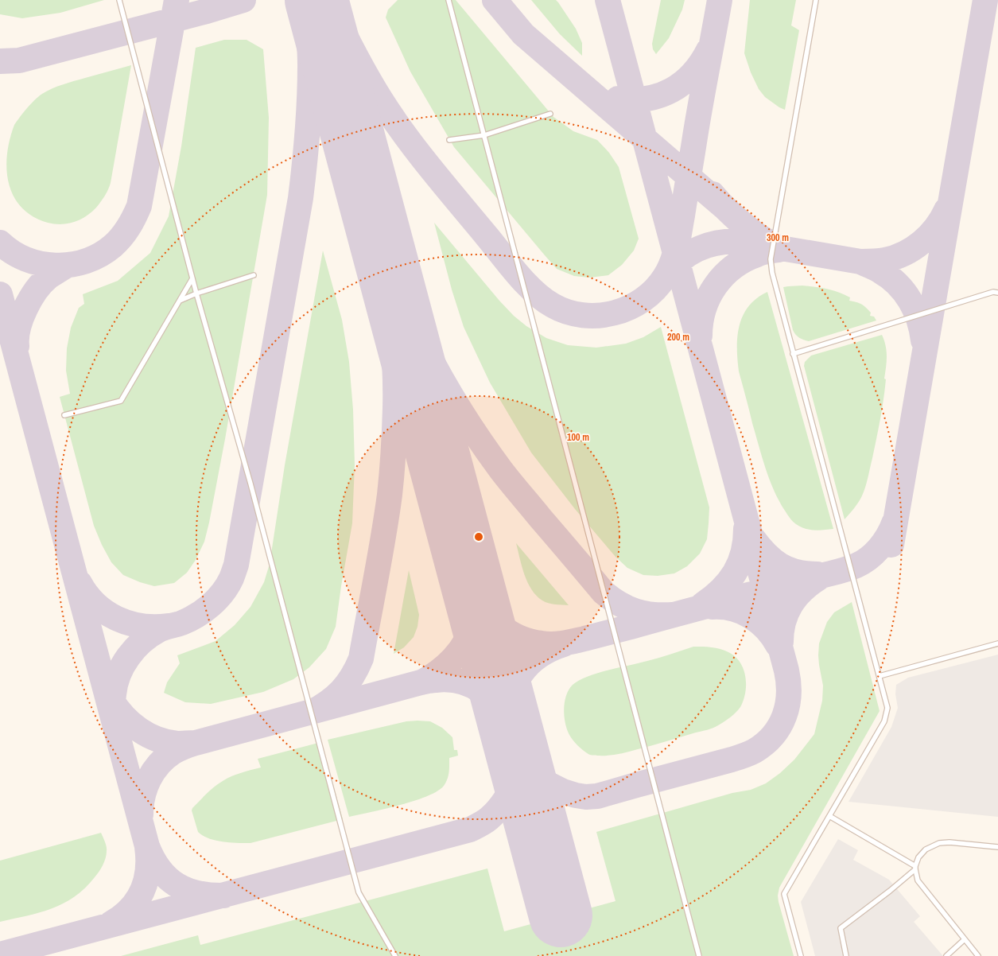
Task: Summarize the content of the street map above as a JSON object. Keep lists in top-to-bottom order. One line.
{"rings":["300 m","200 m","100 m"]}
